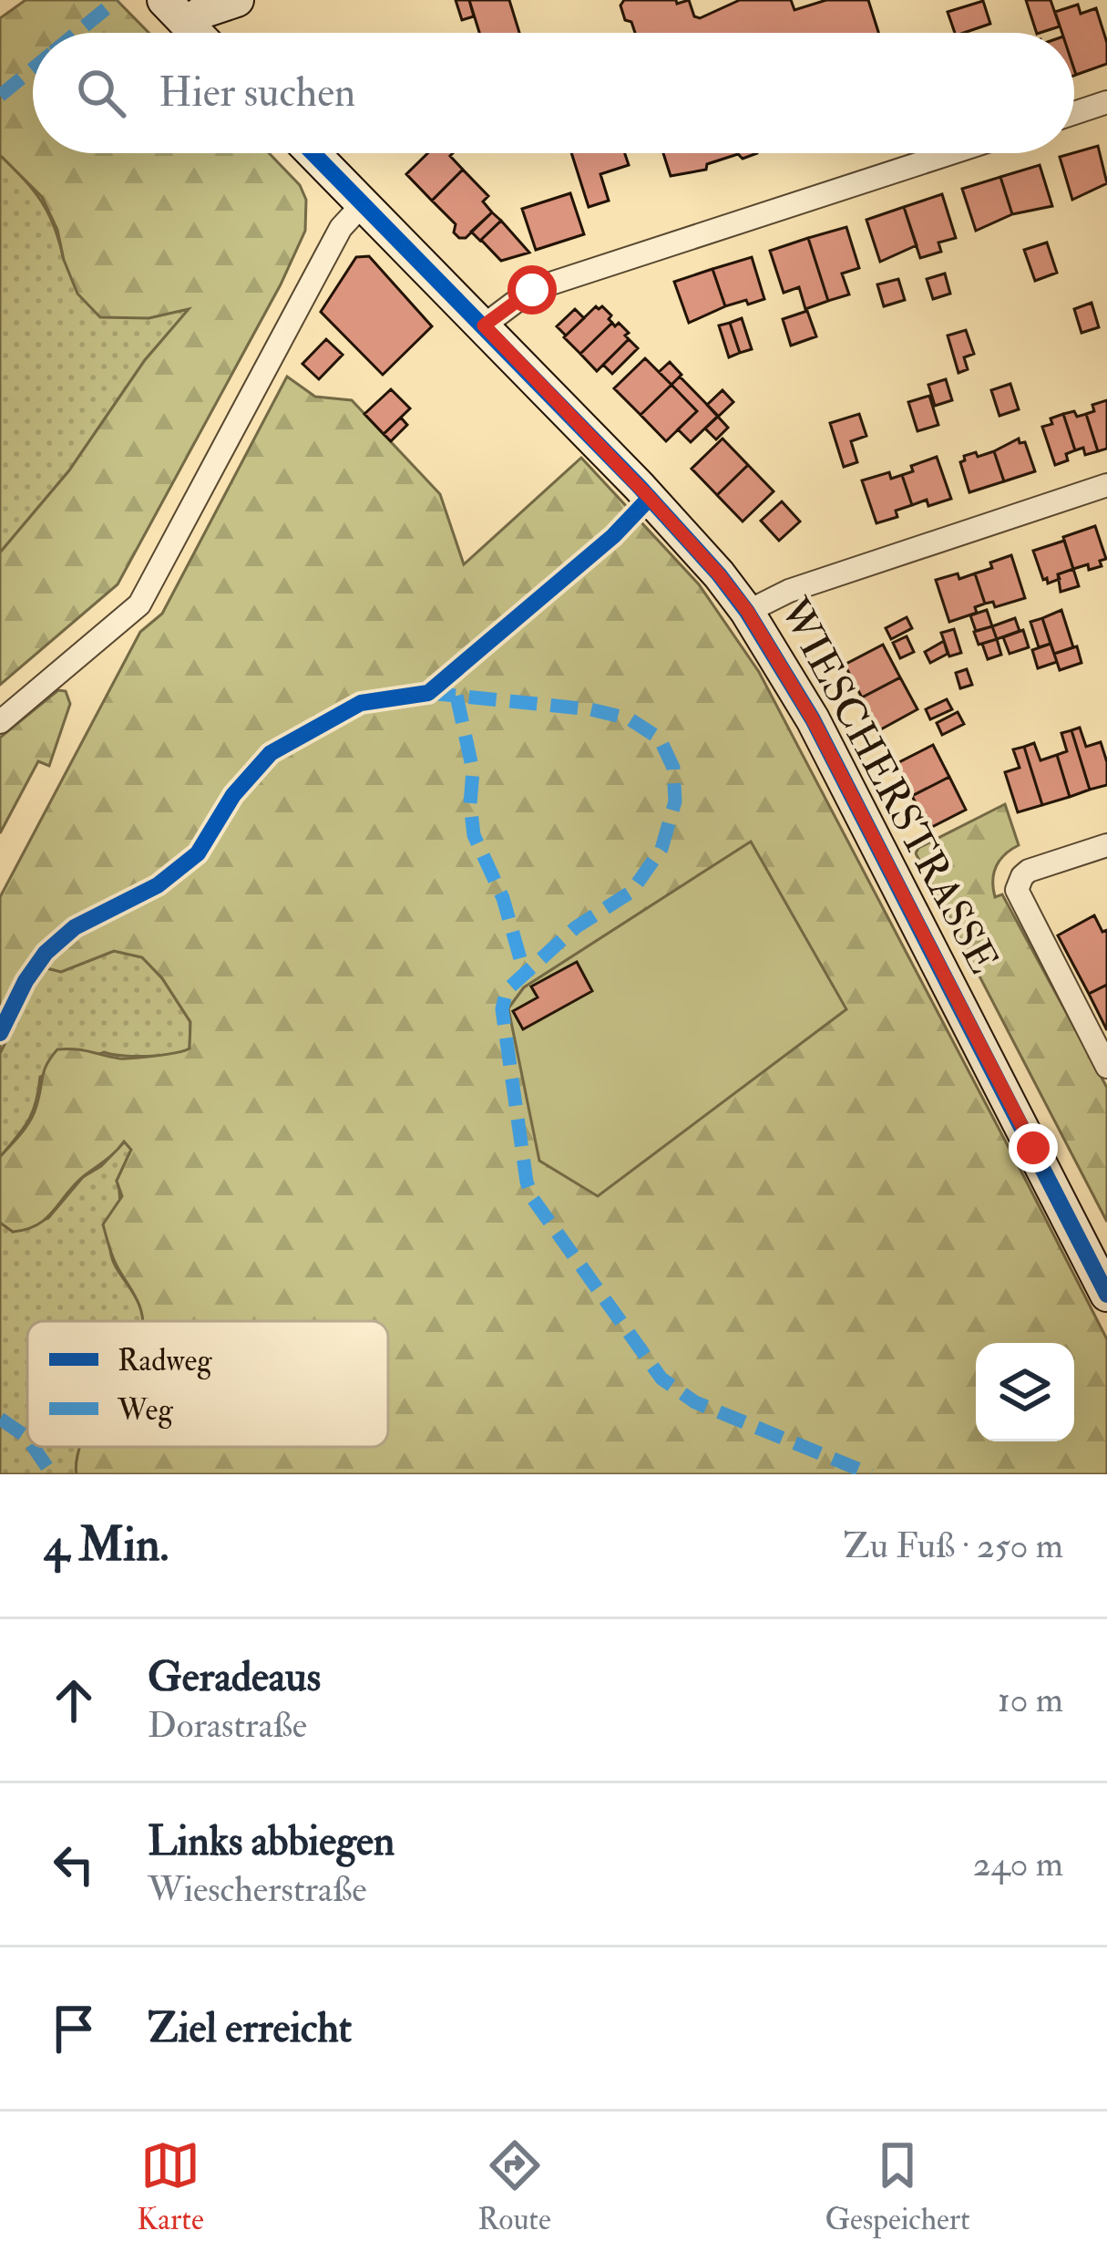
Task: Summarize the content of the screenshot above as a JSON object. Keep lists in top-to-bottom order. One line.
{"streets":{"main road":["WIESCHERSTRASSE"]},"legend":["Radweg","Weg"],"page":{"search":"Hier suchen","heading":["4 Min.","Zu Fuß · 250 m"],"list":[["Geradeaus","Dorastraße","10 m"],["Links abbiegen","Wiescherstraße","240 m"],"Ziel erreicht"],"nav":["Karte","Route","Gespeichert"]}}
